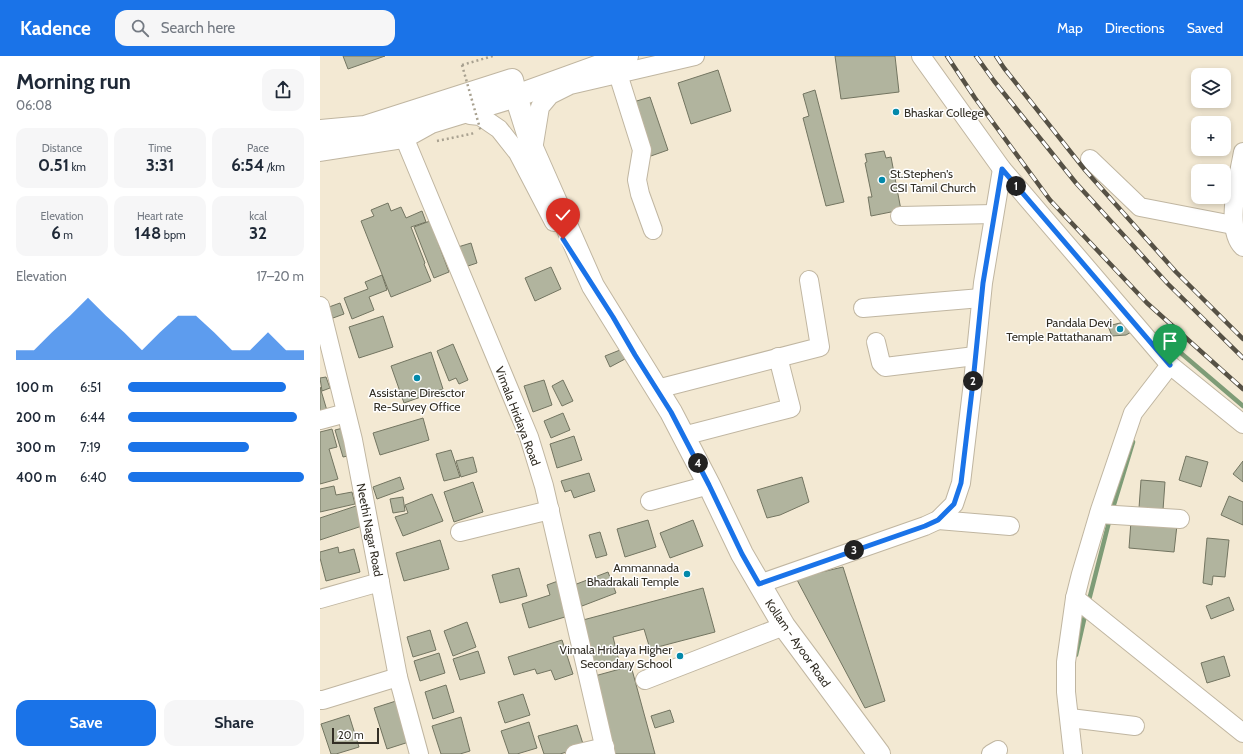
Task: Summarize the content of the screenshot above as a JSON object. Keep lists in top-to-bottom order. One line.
{"streets":{"main road":["Kollam - Ayoor Road"],"street":["Vimala Hridaya Road","Neethi Nagar Road"]},"places":["Bhaskar College","St.Stephen's CSI Tamil Church","Pandala Devi Temple Pattathanam","Assistane Diresctor Re-Survey Office","Ammannada Bhadrakali Temple","Vimala Hridaya Higher Secondary School"],"scale_bar":"20 m","page":{"header":"Kadence","search":"Search here","nav":["Map","Directions","Saved"],"heading":["Morning run","06:08"],"map_buttons":["+","−"],"stats":[["Distance","0.51 km"],["Time","3:31"],["Pace","6:54 /km"],["Elevation","6 m"],["Heart rate","148 bpm"],["kcal","32"]],"pins":["1","2","4","3"],"chart":["Elevation","17–20 m"],"list":[{"name":"100 m","note":"6:51"},{"name":"200 m","note":"6:44"},{"name":"300 m","note":"7:19"},{"name":"400 m","note":"6:40"}],"buttons":["Save","Share"],"scale":"20 m"}}
